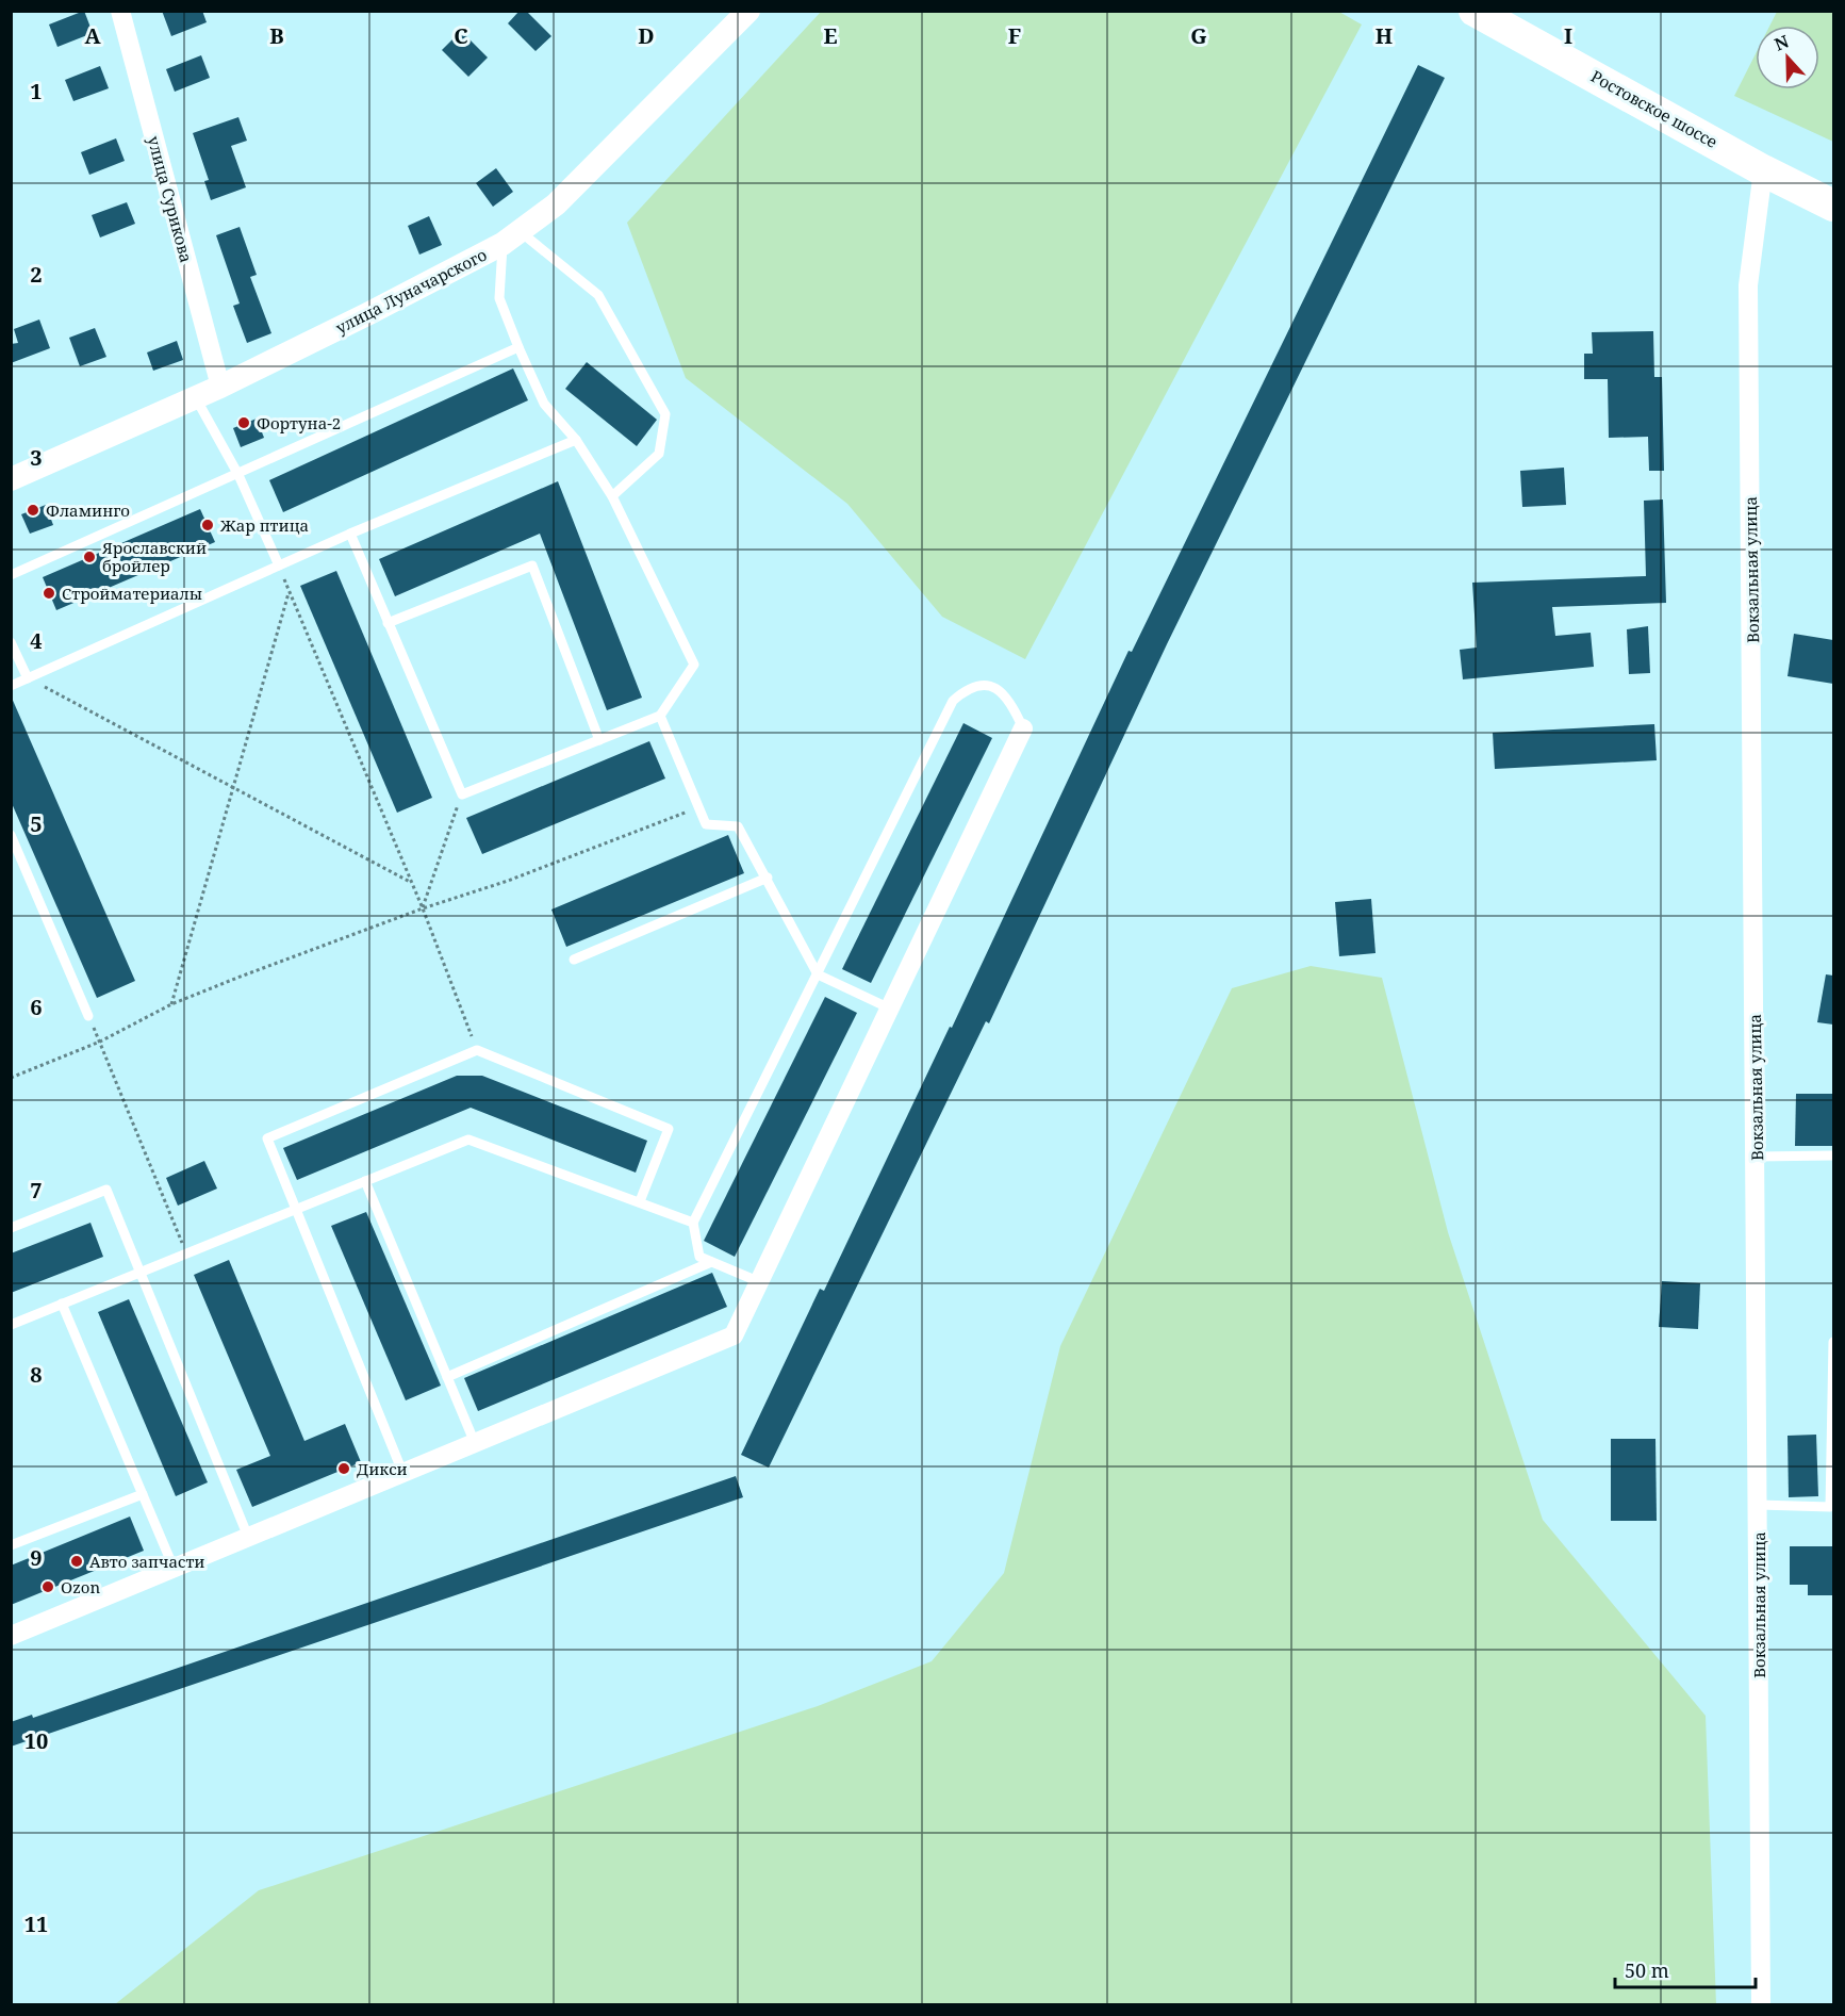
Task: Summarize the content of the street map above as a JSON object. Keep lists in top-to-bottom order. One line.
{"streets":{"main road":["Ростовское шоссе"],"street":["улица Сурикова","улица Луначарского","Вокзальная улица"]},"crossings":[["Ростовское шоссе","Вокзальная улица"],["улица Сурикова","улица Луначарского"]],"places":["Фортуна-2","Фламинго","Жар птица","Ярославский бройлер","Стройматериалы","Дикси","Авто запчасти","Ozon"],"scale_bar":"50 m","north":"top","grid":{"columns":["A","B","C","D","E","F","G","H","I"],"rows":["1","2","3","4","5","6","7","8","9","10","11"]}}
